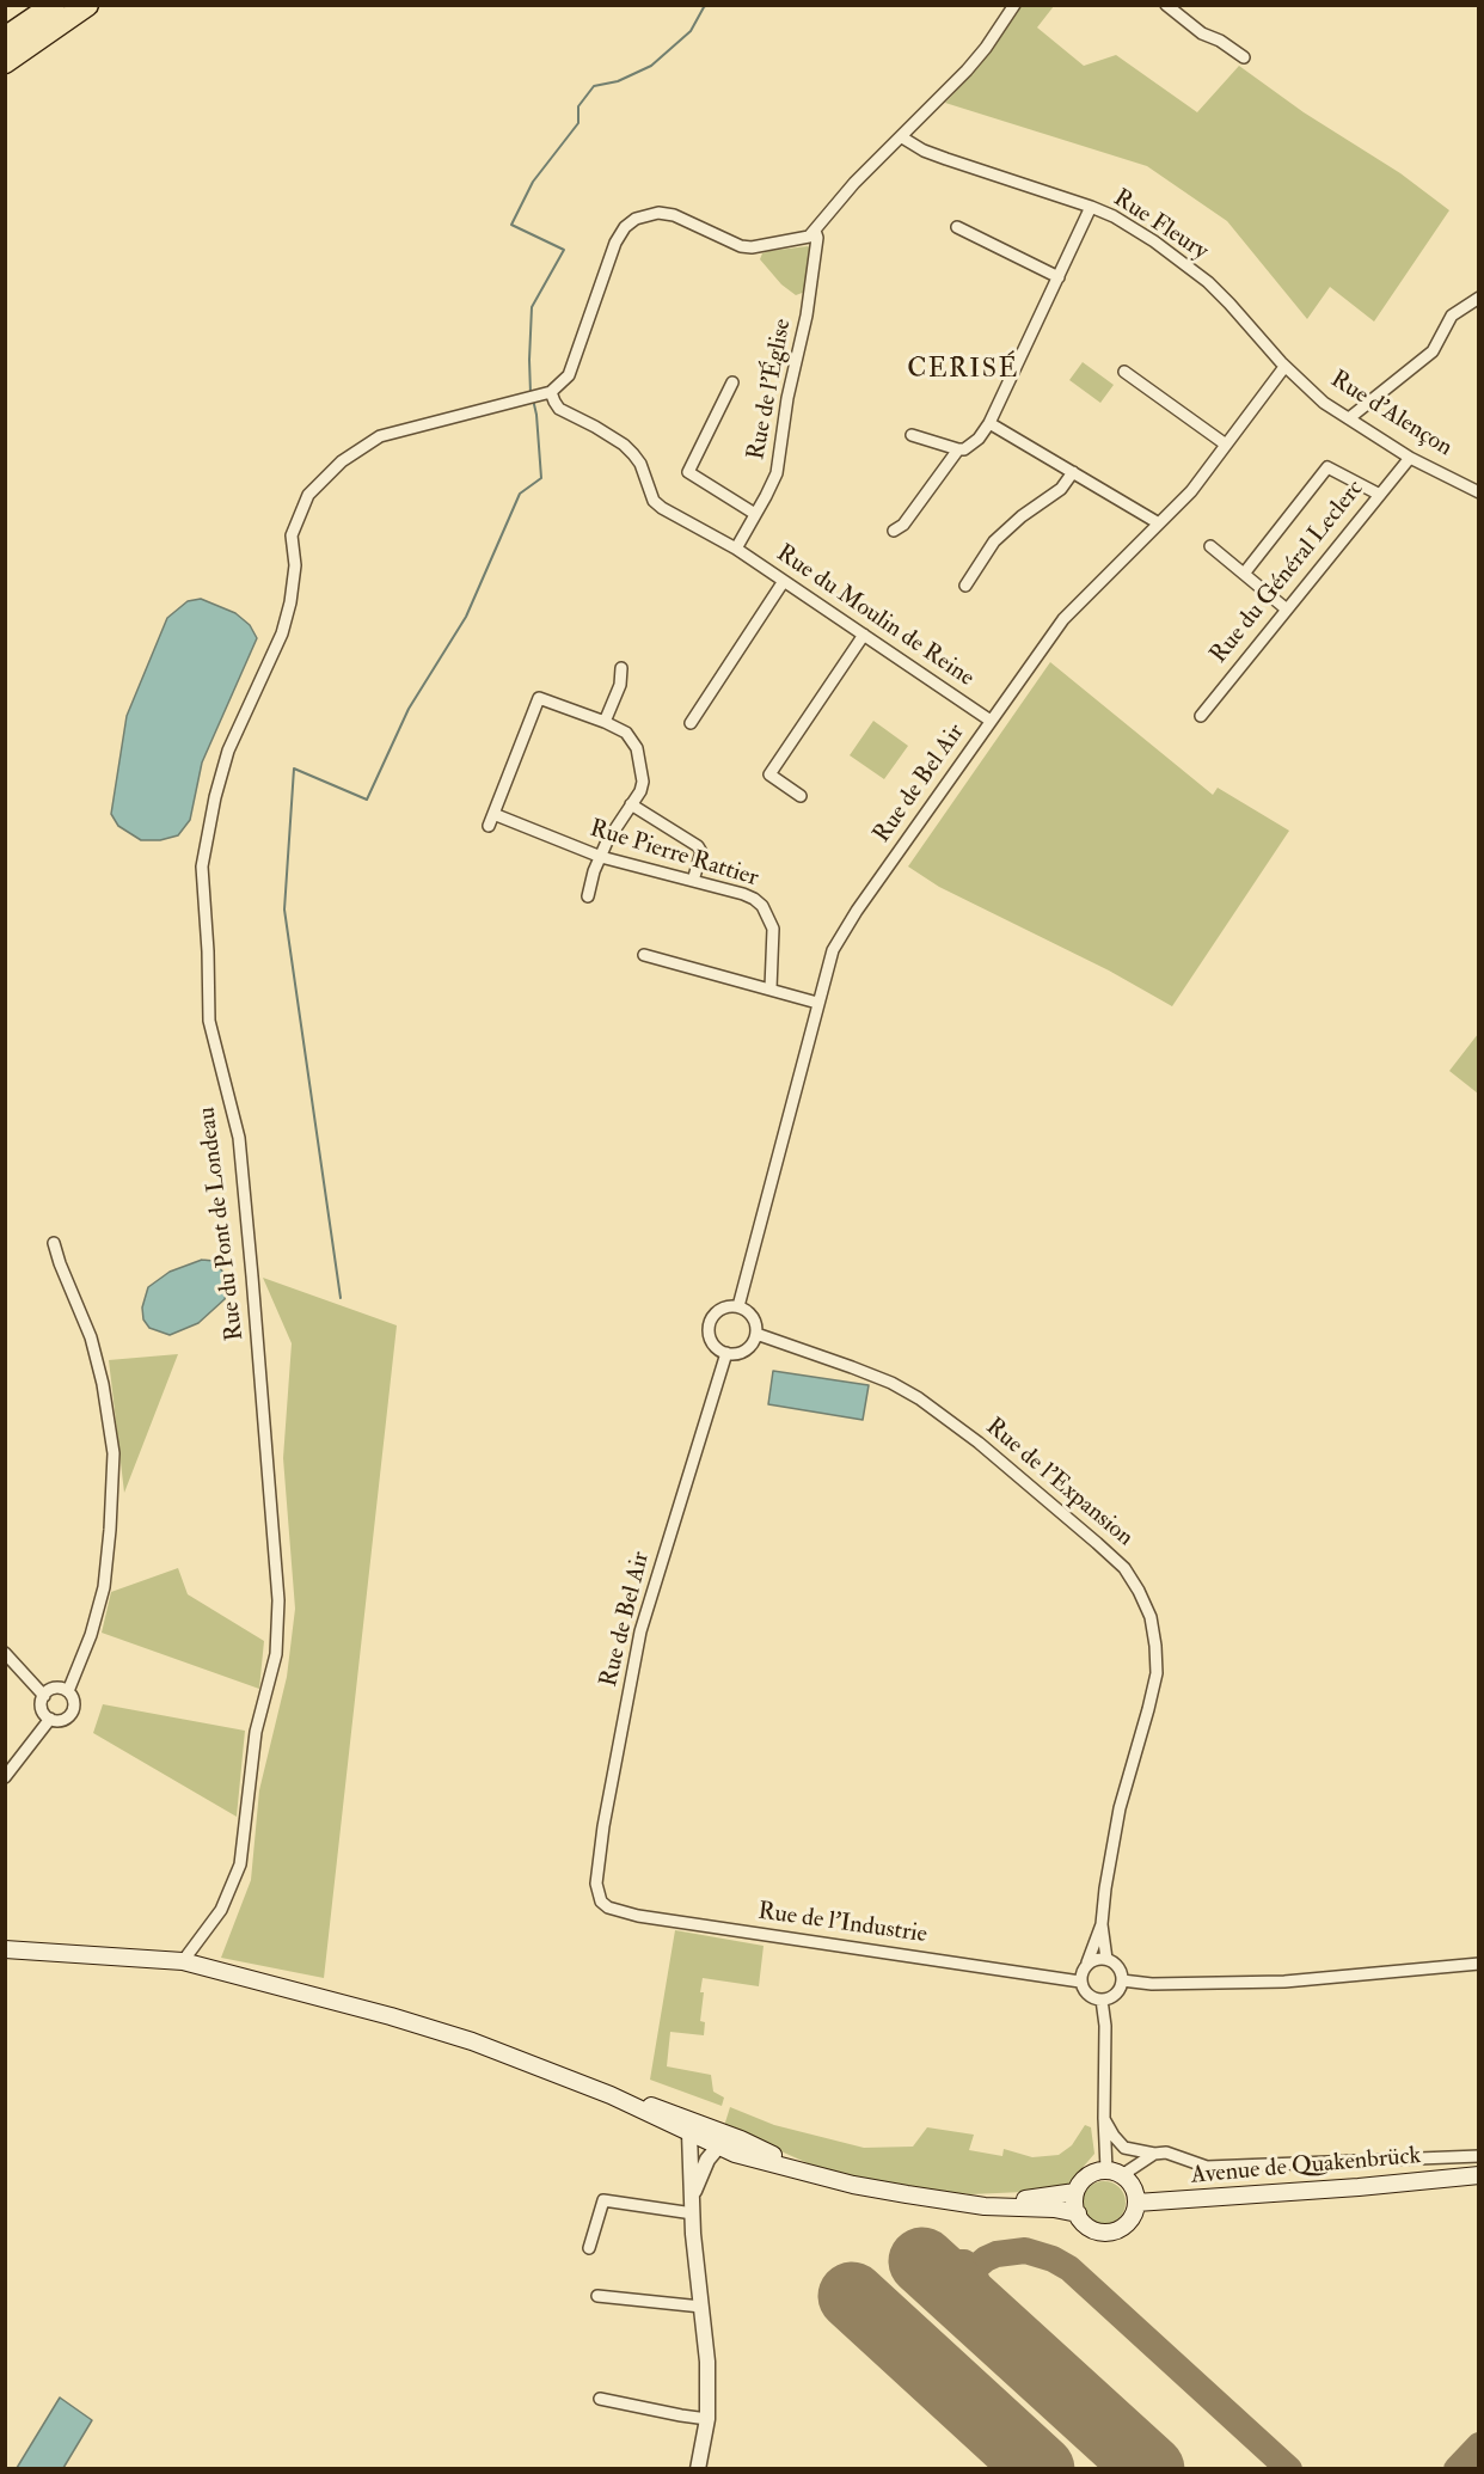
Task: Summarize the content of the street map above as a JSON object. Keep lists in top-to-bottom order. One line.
{"streets":{"main road":["Avenue de Quakenbrück"],"street":["Rue Fleury","Rue de l'Église","Rue d'Alençon","Rue du Général Leclerc","Rue du Moulin de Reine","Rue de Bel Air","Rue Pierre Rattier","Rue du Pont de Londeau","Rue de l'Expansion","Rue de l'Industrie"]},"crossings":[["Rue Fleury","Rue d'Alençon"],["Rue Fleury","Rue de Bel Air"],["Rue de l'Église","Rue du Moulin de Reine"],["Rue d'Alençon","Rue du Général Leclerc"],["Rue d'Alençon","Rue de Bel Air"],["Rue du Moulin de Reine","Rue de Bel Air"],["Rue du Moulin de Reine","Rue du Pont de Londeau"],["Rue de Bel Air","Rue de l'Expansion"],["Rue de Bel Air","Rue de l'Industrie"],["Rue de l'Expansion","Rue de l'Industrie"]],"districts":["CERISÉ"]}
